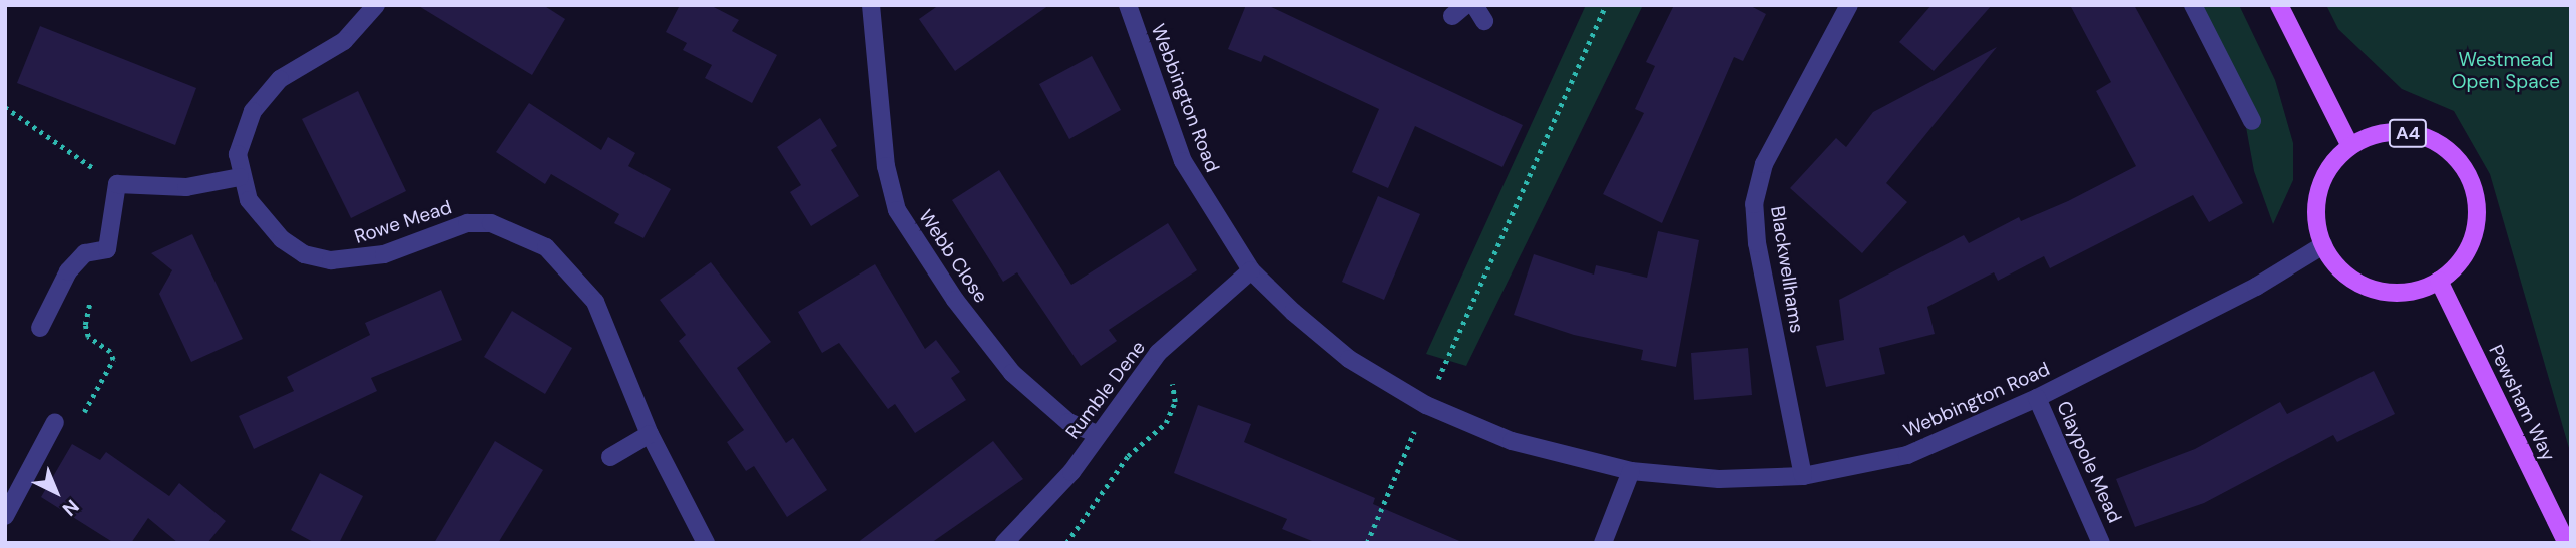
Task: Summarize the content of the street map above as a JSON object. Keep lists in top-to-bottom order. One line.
{"streets":{"main road":["A4","Pewsham Way"],"street":["Webbington Road","Rowe Mead","Webb Close","Blackwellhams","Rumble Dene","Claypole Mead"]},"crossings":[["Webbington Road","A4"],["Webbington Road","Blackwellhams"],["Webbington Road","Rumble Dene"],["Webbington Road","Pewsham Way"],["Webbington Road","Claypole Mead"],["A4","Pewsham Way"],["Webb Close","Rumble Dene"]],"parks":["Westmead Open Space"],"north":"bottom right"}
